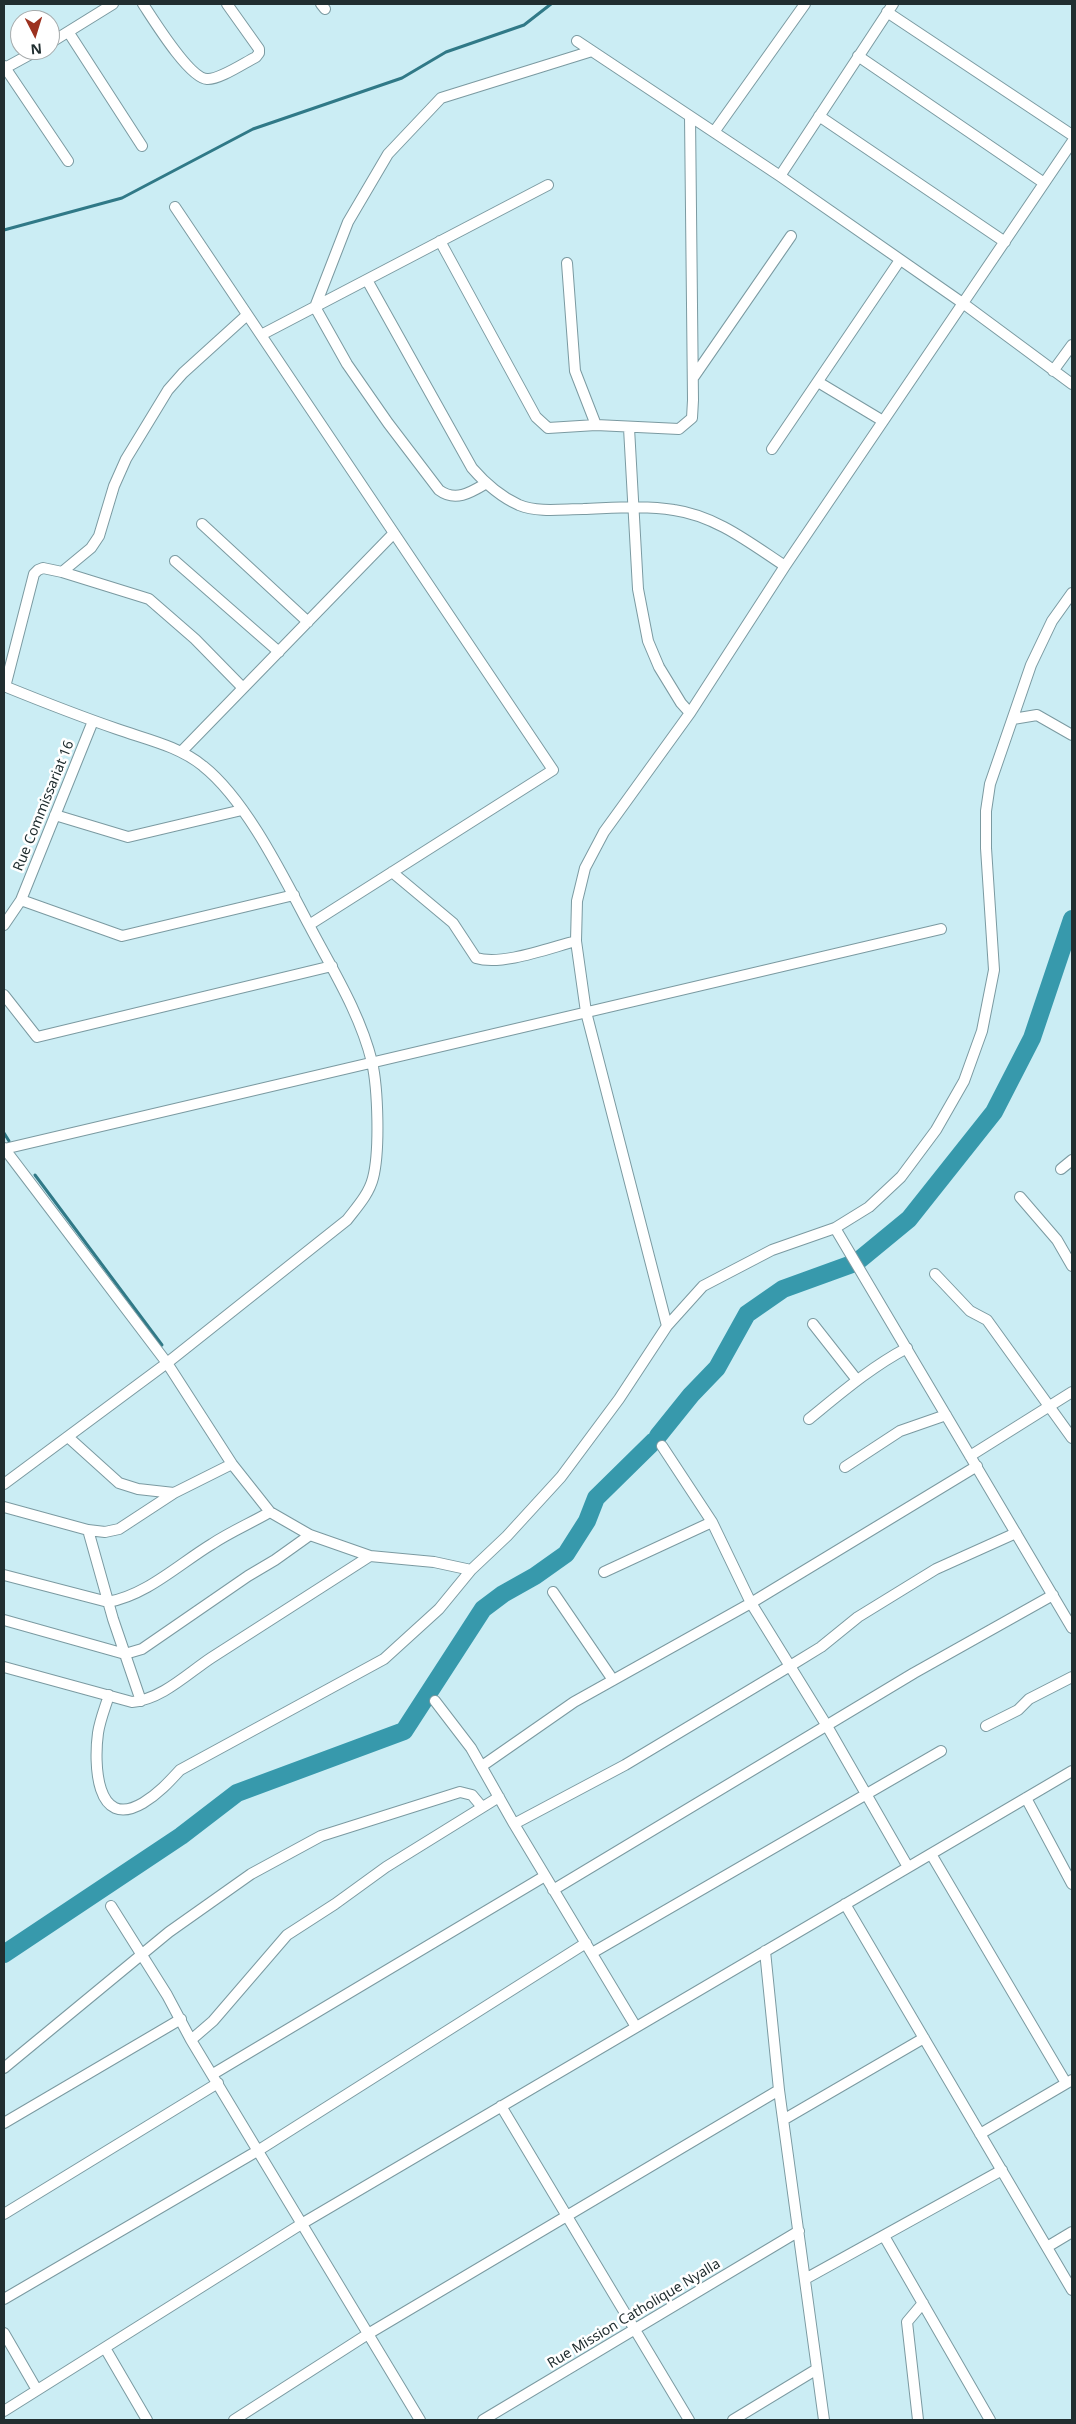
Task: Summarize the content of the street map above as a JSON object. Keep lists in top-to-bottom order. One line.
{"streets":{"street":["Rue Commissariat 16","Rue Mission Catholique Nyalla"]},"north":"bottom"}
